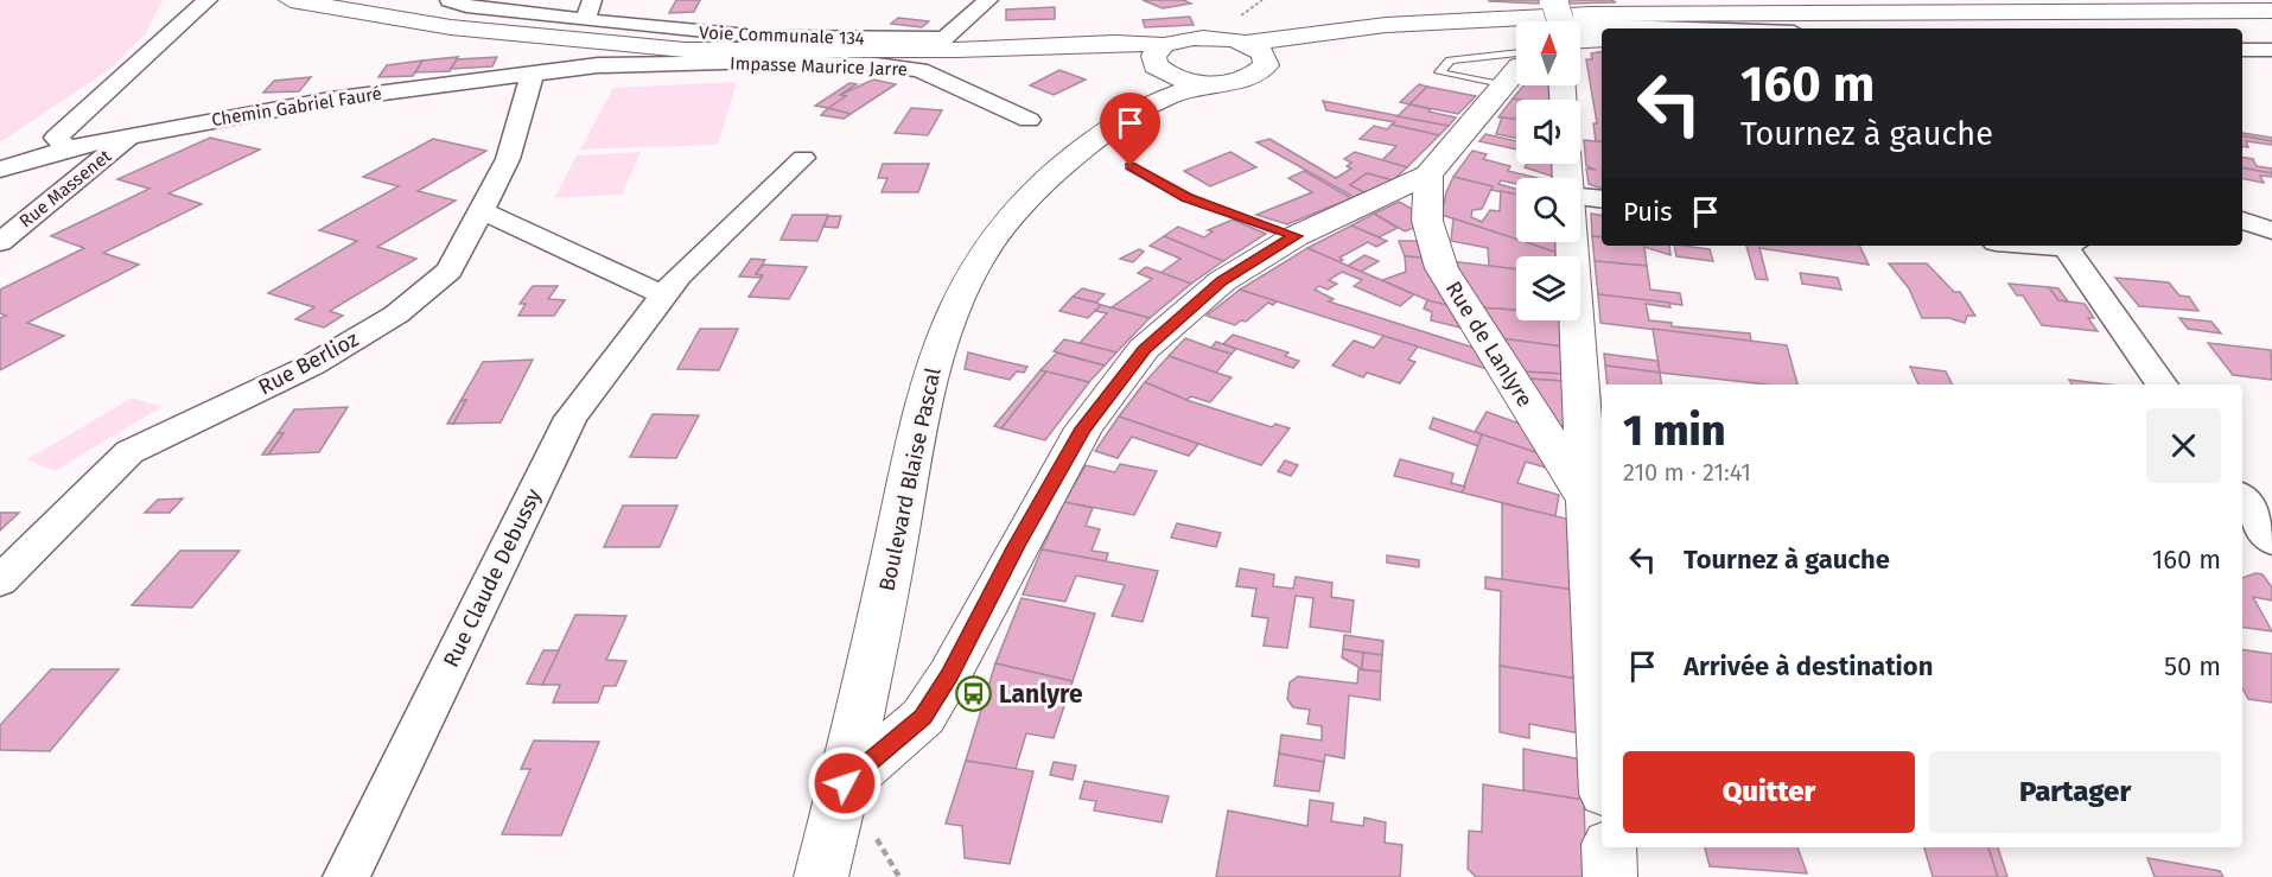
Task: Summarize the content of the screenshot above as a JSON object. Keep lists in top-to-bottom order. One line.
{"streets":{"main road":["Rue de Lanlyre","Boulevard Blaise Pascal"],"street":["Voie Communale 134","Impasse Maurice Jarre","Chemin Gabriel Fauré","Rue Massenet","Rue Berlioz","Rue Claude Debussy"]},"crossings":[["Impasse Maurice Jarre","Chemin Gabriel Fauré"],["Chemin Gabriel Fauré","Rue Massenet"],["Chemin Gabriel Fauré","Rue Berlioz"]],"places":{"bus stop":["Lanlyre"]},"north":"top","page":{"turn":["160 m","Tournez à gauche"],"then":"Puis","heading":["1 min","210 m · 21:41"],"list":[{"name":"Tournez à gauche","value":"160 m"},{"name":"Arrivée à destination","value":"50 m"}],"buttons":["Quitter","Partager"]}}
